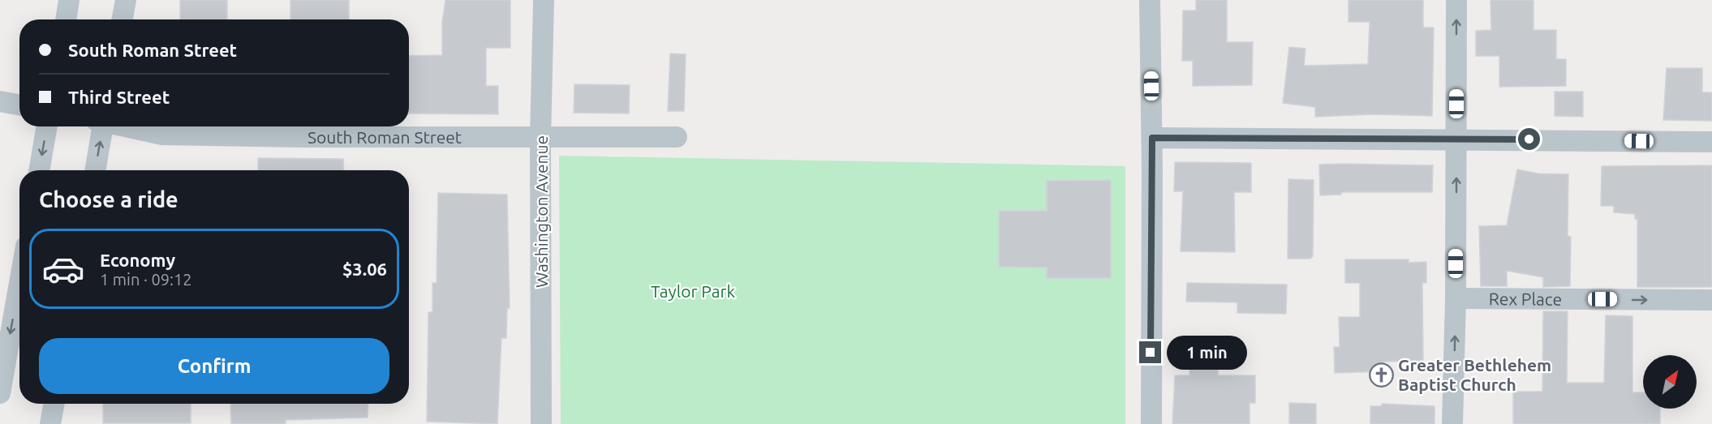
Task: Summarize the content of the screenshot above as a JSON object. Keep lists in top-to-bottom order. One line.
{"streets":{"street":["South Roman Street","Washington Avenue","Rex Place"]},"crossings":[["South Roman Street","Washington Avenue"]],"parks":["Taylor Park"],"places":{"church":["Greater Bethlehem Baptist Church"]},"north":"top right","page":{"banner":["South Roman Street","Third Street"],"heading":"Choose a ride","list":[{"name":"Economy","note":"1 min · 09:12","value":"$3.06"}],"buttons":"Confirm","bubble":"1 min"}}
